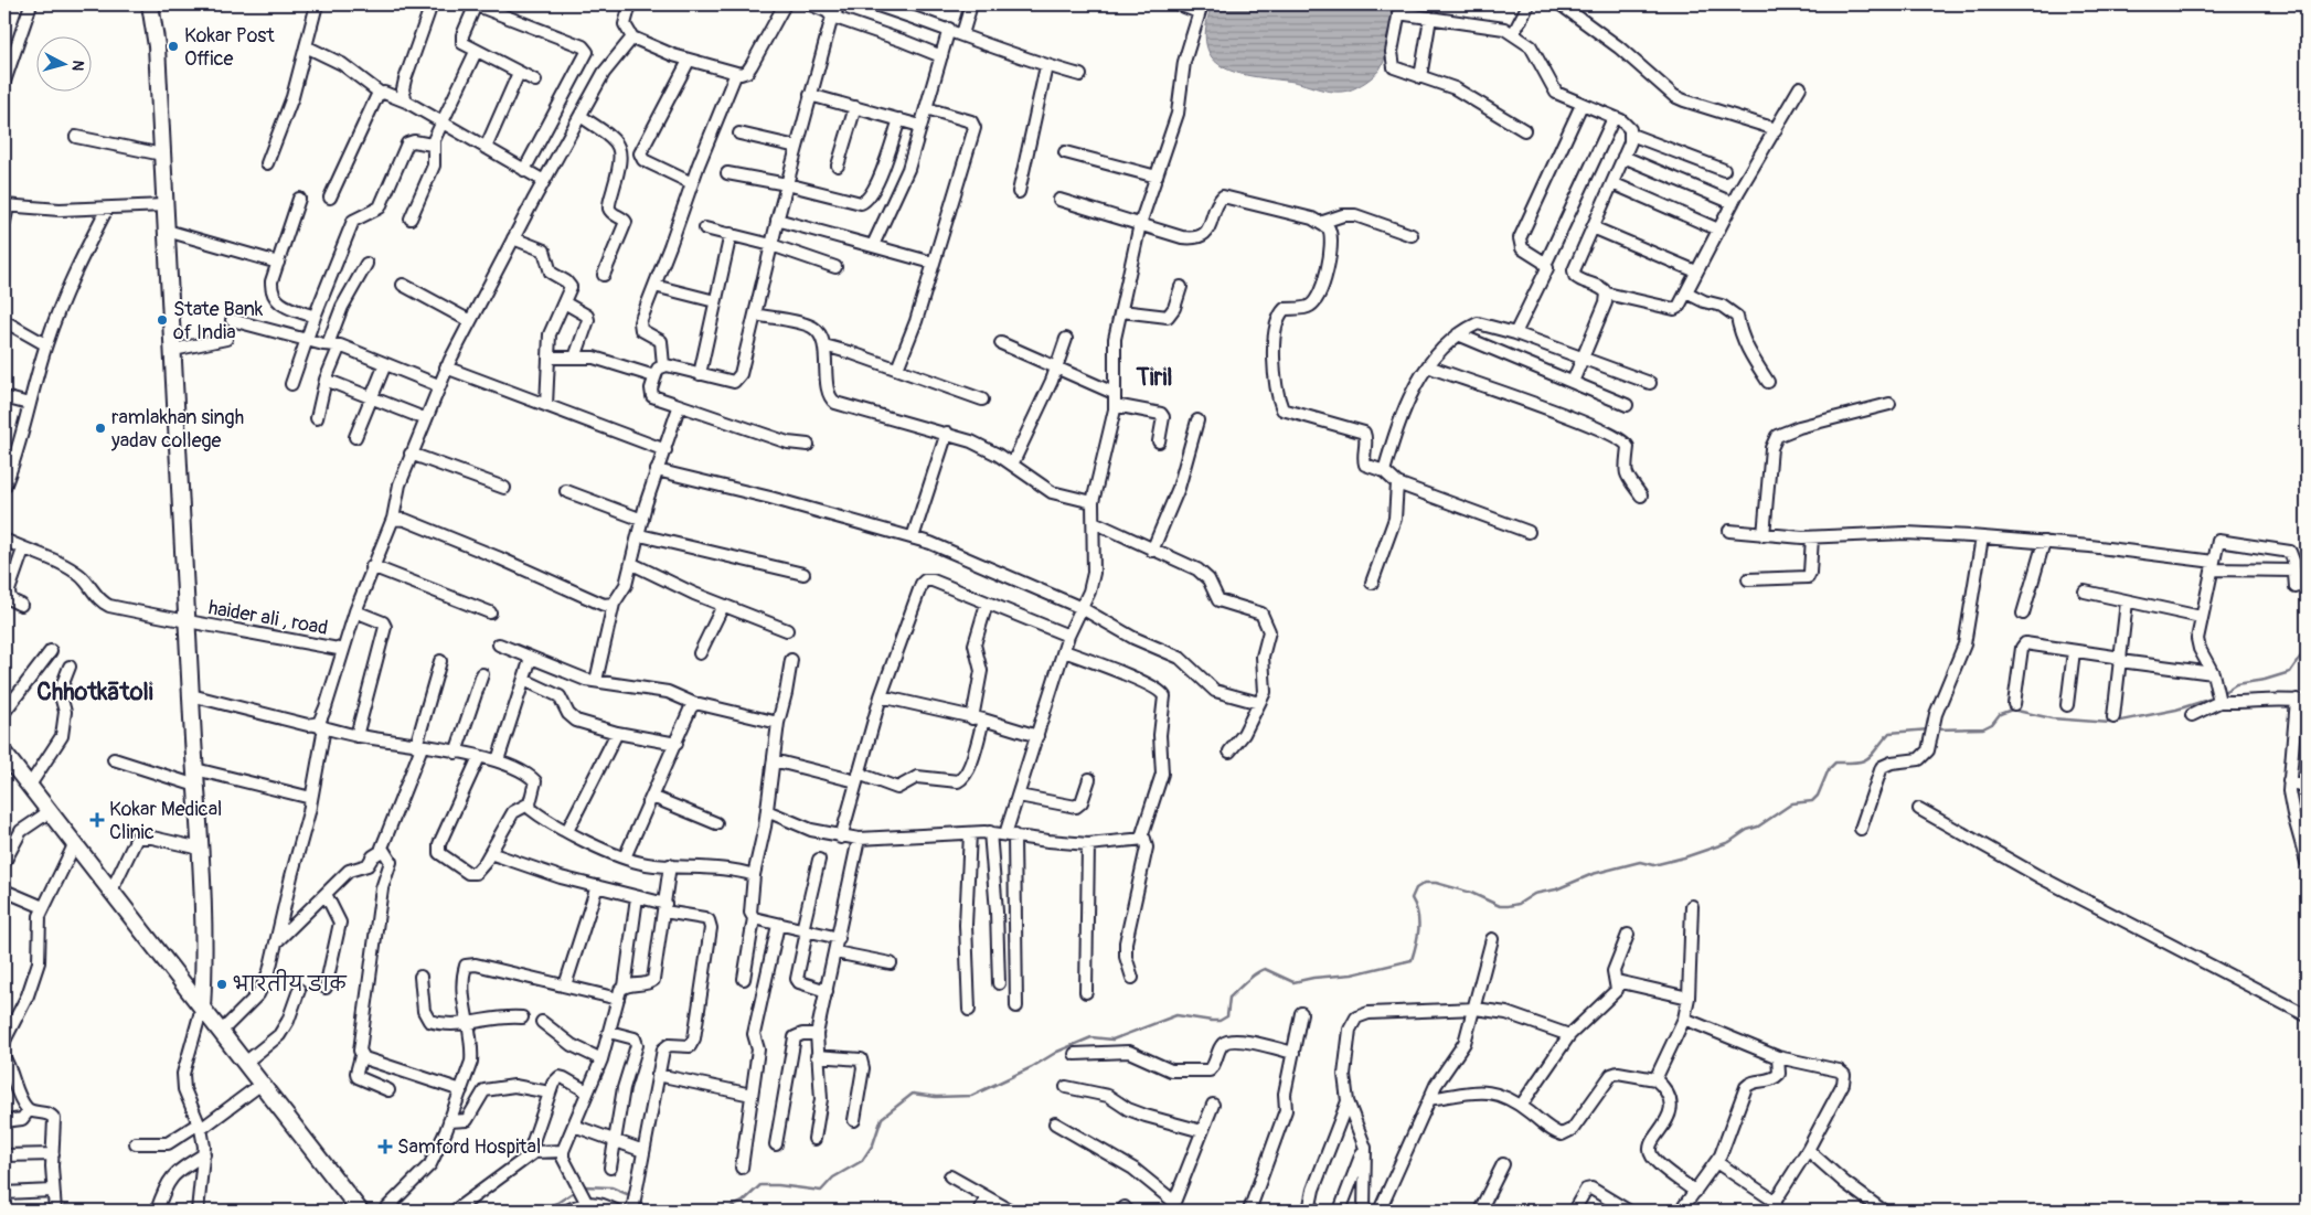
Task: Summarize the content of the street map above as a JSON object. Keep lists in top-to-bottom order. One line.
{"streets":{"street":["haider ali , road"]},"districts":["Tiril","Chhotkātoli"],"places":{"other":["Kokar Post Office","State Bank of India","ramlakhan singh yadav college","भारतीय डाक"],"health":["Kokar Medical Clinic","Samford Hospital"]},"north":"right"}
